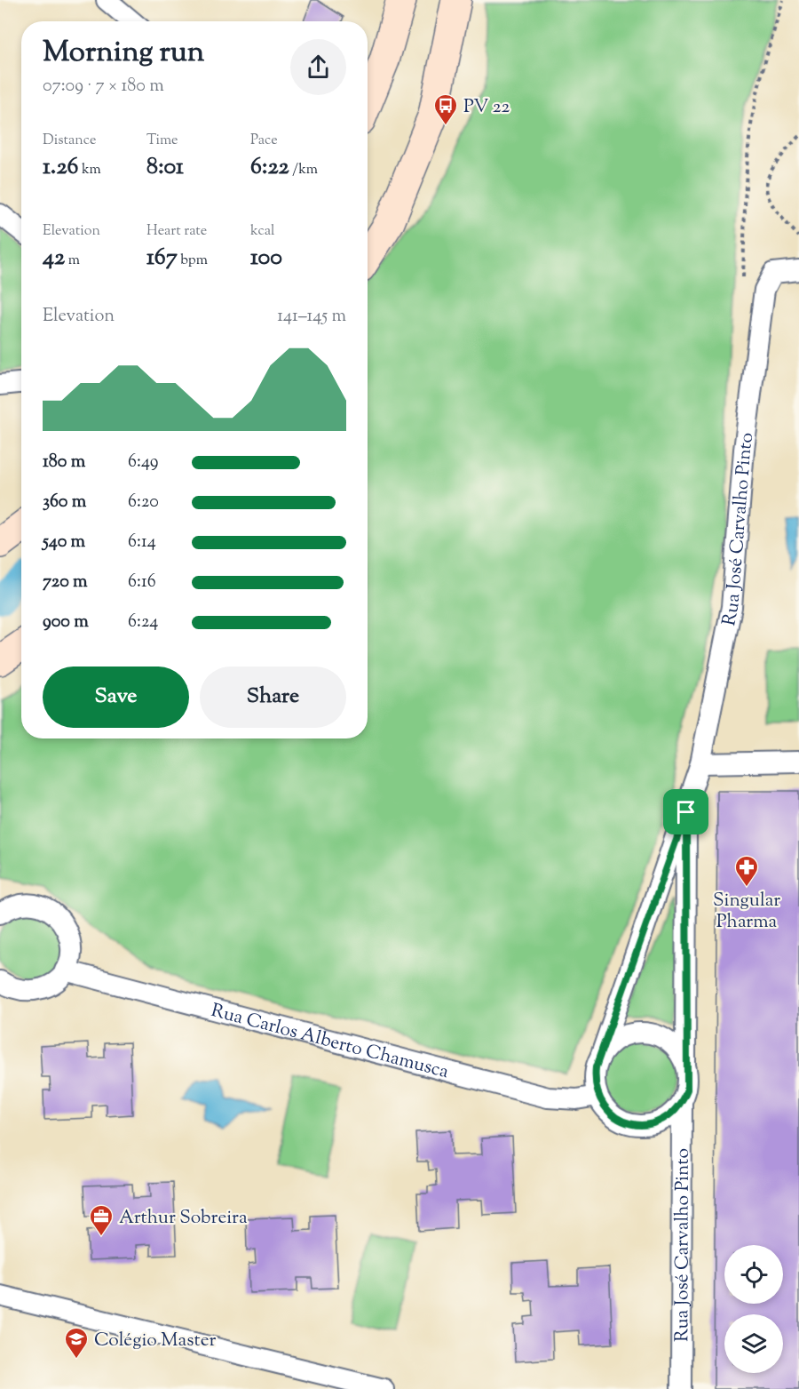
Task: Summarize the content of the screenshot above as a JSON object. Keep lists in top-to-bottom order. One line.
{"streets":{"street":["Rua José Carvalho Pinto","Rua Carlos Alberto Chamusca"]},"crossings":[["Rua José Carvalho Pinto","Rua Carlos Alberto Chamusca"]],"places":{"bus stop":["PV 22"],"pharmacy":["Singular Pharma"],"office":["Arthur Sobreira"],"school or university":["Colégio Master"]},"page":{"heading":["Morning run","07:09 · 7 × 180 m"],"stats":[["Distance","1.26 km"],["Time","8:01"],["Pace","6:22 /km"],["Elevation","42 m"],["Heart rate","167 bpm"],["kcal","100"]],"chart":["Elevation","141–145 m"],"list":[{"name":"180 m","note":"6:49"},{"name":"360 m","note":"6:20"},{"name":"540 m","note":"6:14"},{"name":"720 m","note":"6:16"},{"name":"900 m","note":"6:24"}],"buttons":["Save","Share"]}}
